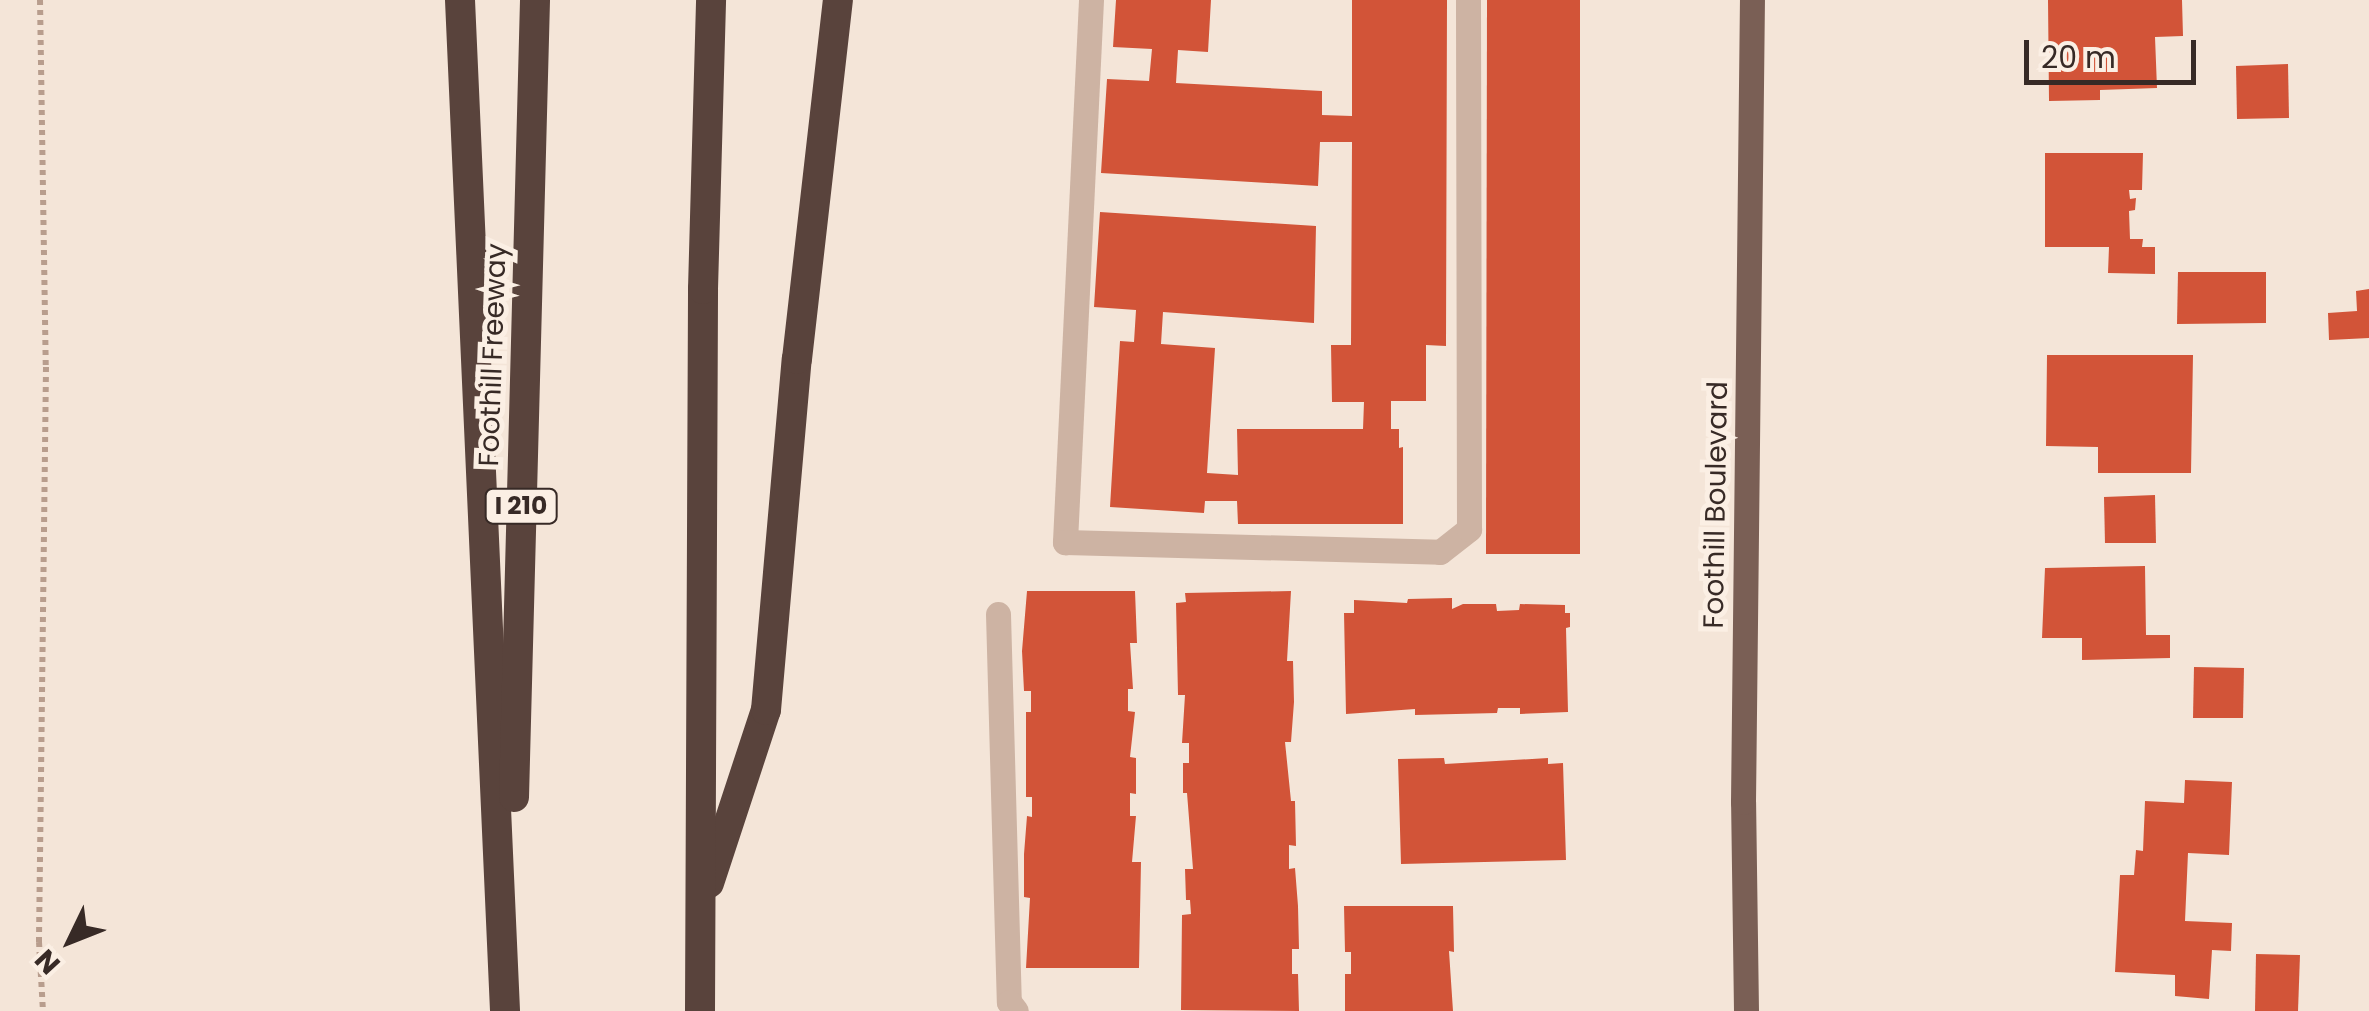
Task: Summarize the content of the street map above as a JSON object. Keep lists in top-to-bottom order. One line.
{"streets":{"highway":["Foothill Freeway","I 210"],"main road":["Foothill Boulevard"]},"scale_bar":"20 m","north":"bottom left"}
